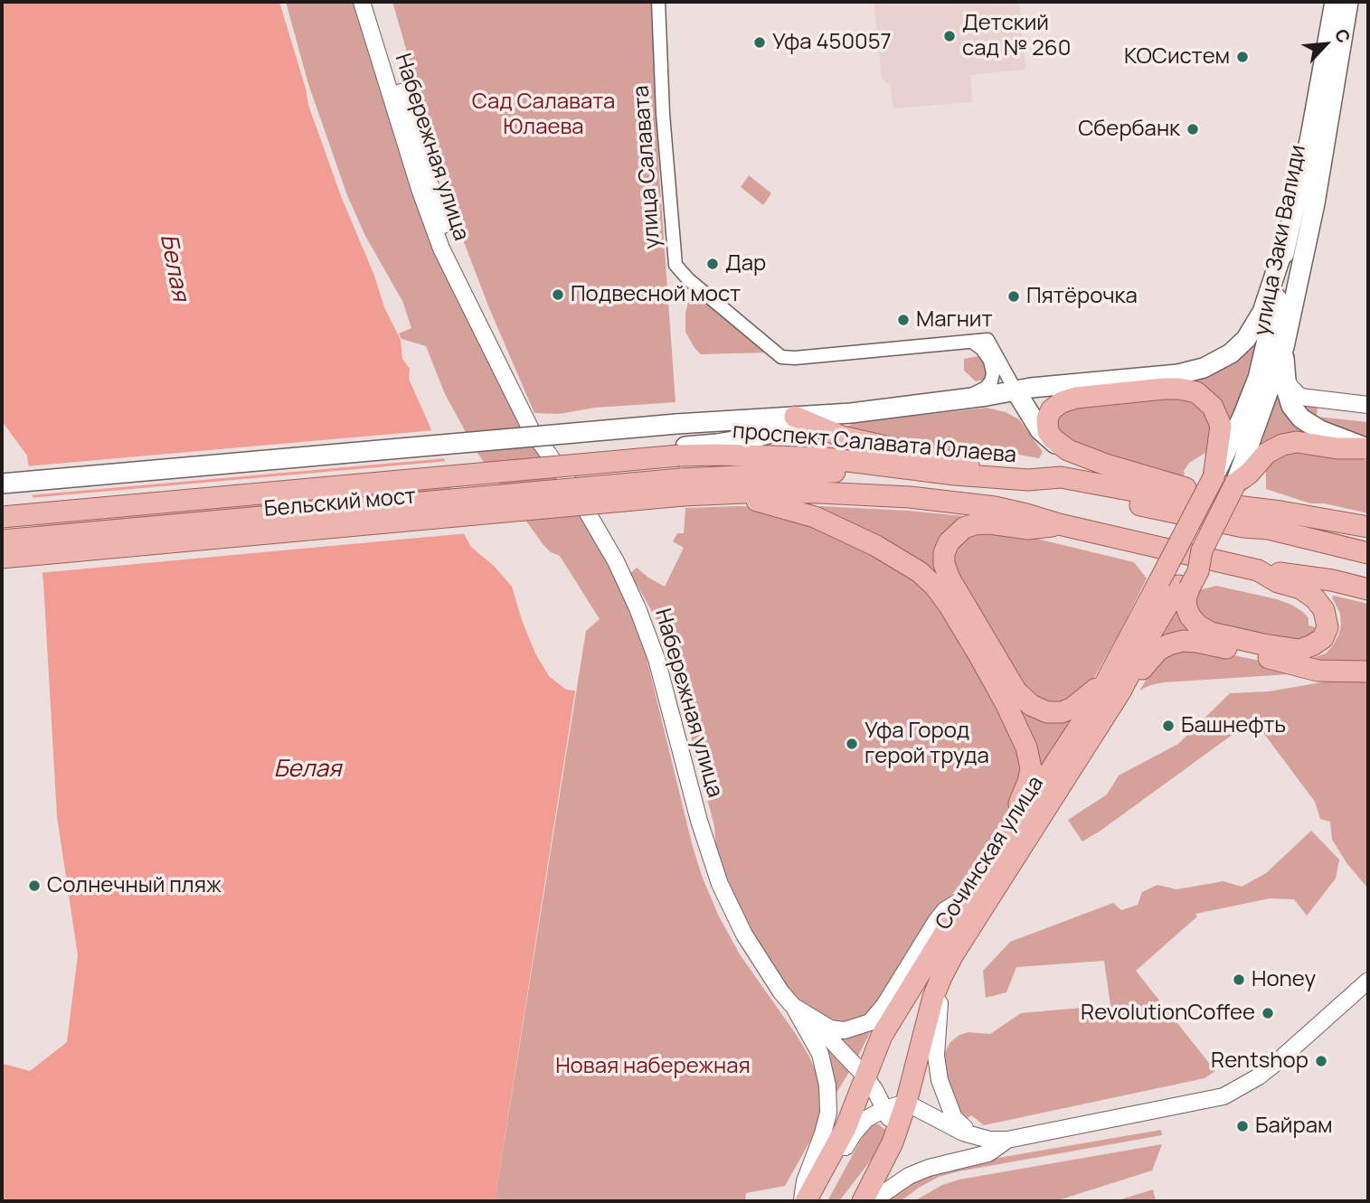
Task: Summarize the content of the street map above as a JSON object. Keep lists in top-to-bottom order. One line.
{"streets":{"main road":["улица Заки Валиди","проспект Салавата Юлаева","Бельский мост","Сочинская улица"],"street":["Набережная улица","улица Салавата"]},"crossings":[["улица Заки Валиди","Сочинская улица"],["проспект Салавата Юлаева","Бельский мост"]],"water":["Белая"],"parks":["Сад Салавата Юлаева","Новая набережная"],"places":["Детский сад № 260","Уфа 450057","КОСистем","Сбербанк","Дар","Подвесной мост","Пятёрочка","Магнит","Башнефть","Уфа Город герой труда","Солнечный пляж","Honey","RevolutionCoffee","Rentshop","Байрам"],"north":"top right"}
